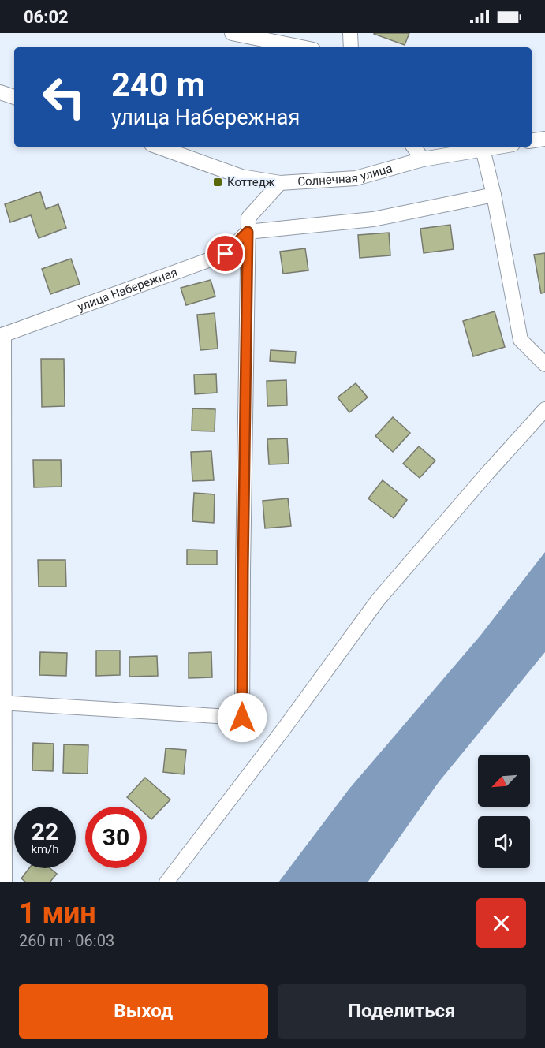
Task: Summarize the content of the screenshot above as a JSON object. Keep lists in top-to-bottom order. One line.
{"streets":{"street":["Солнечная улица","улица Набережная"]},"places":{"transit":["Коттедж"]},"north":"bottom left","page":{"status":"06:02","turn":["240 m","улица Набережная"],"speed":"22 km/h","limit":"30","heading":["1 мин","260 m · 06:03"],"buttons":["Выход","Поделиться"]}}
